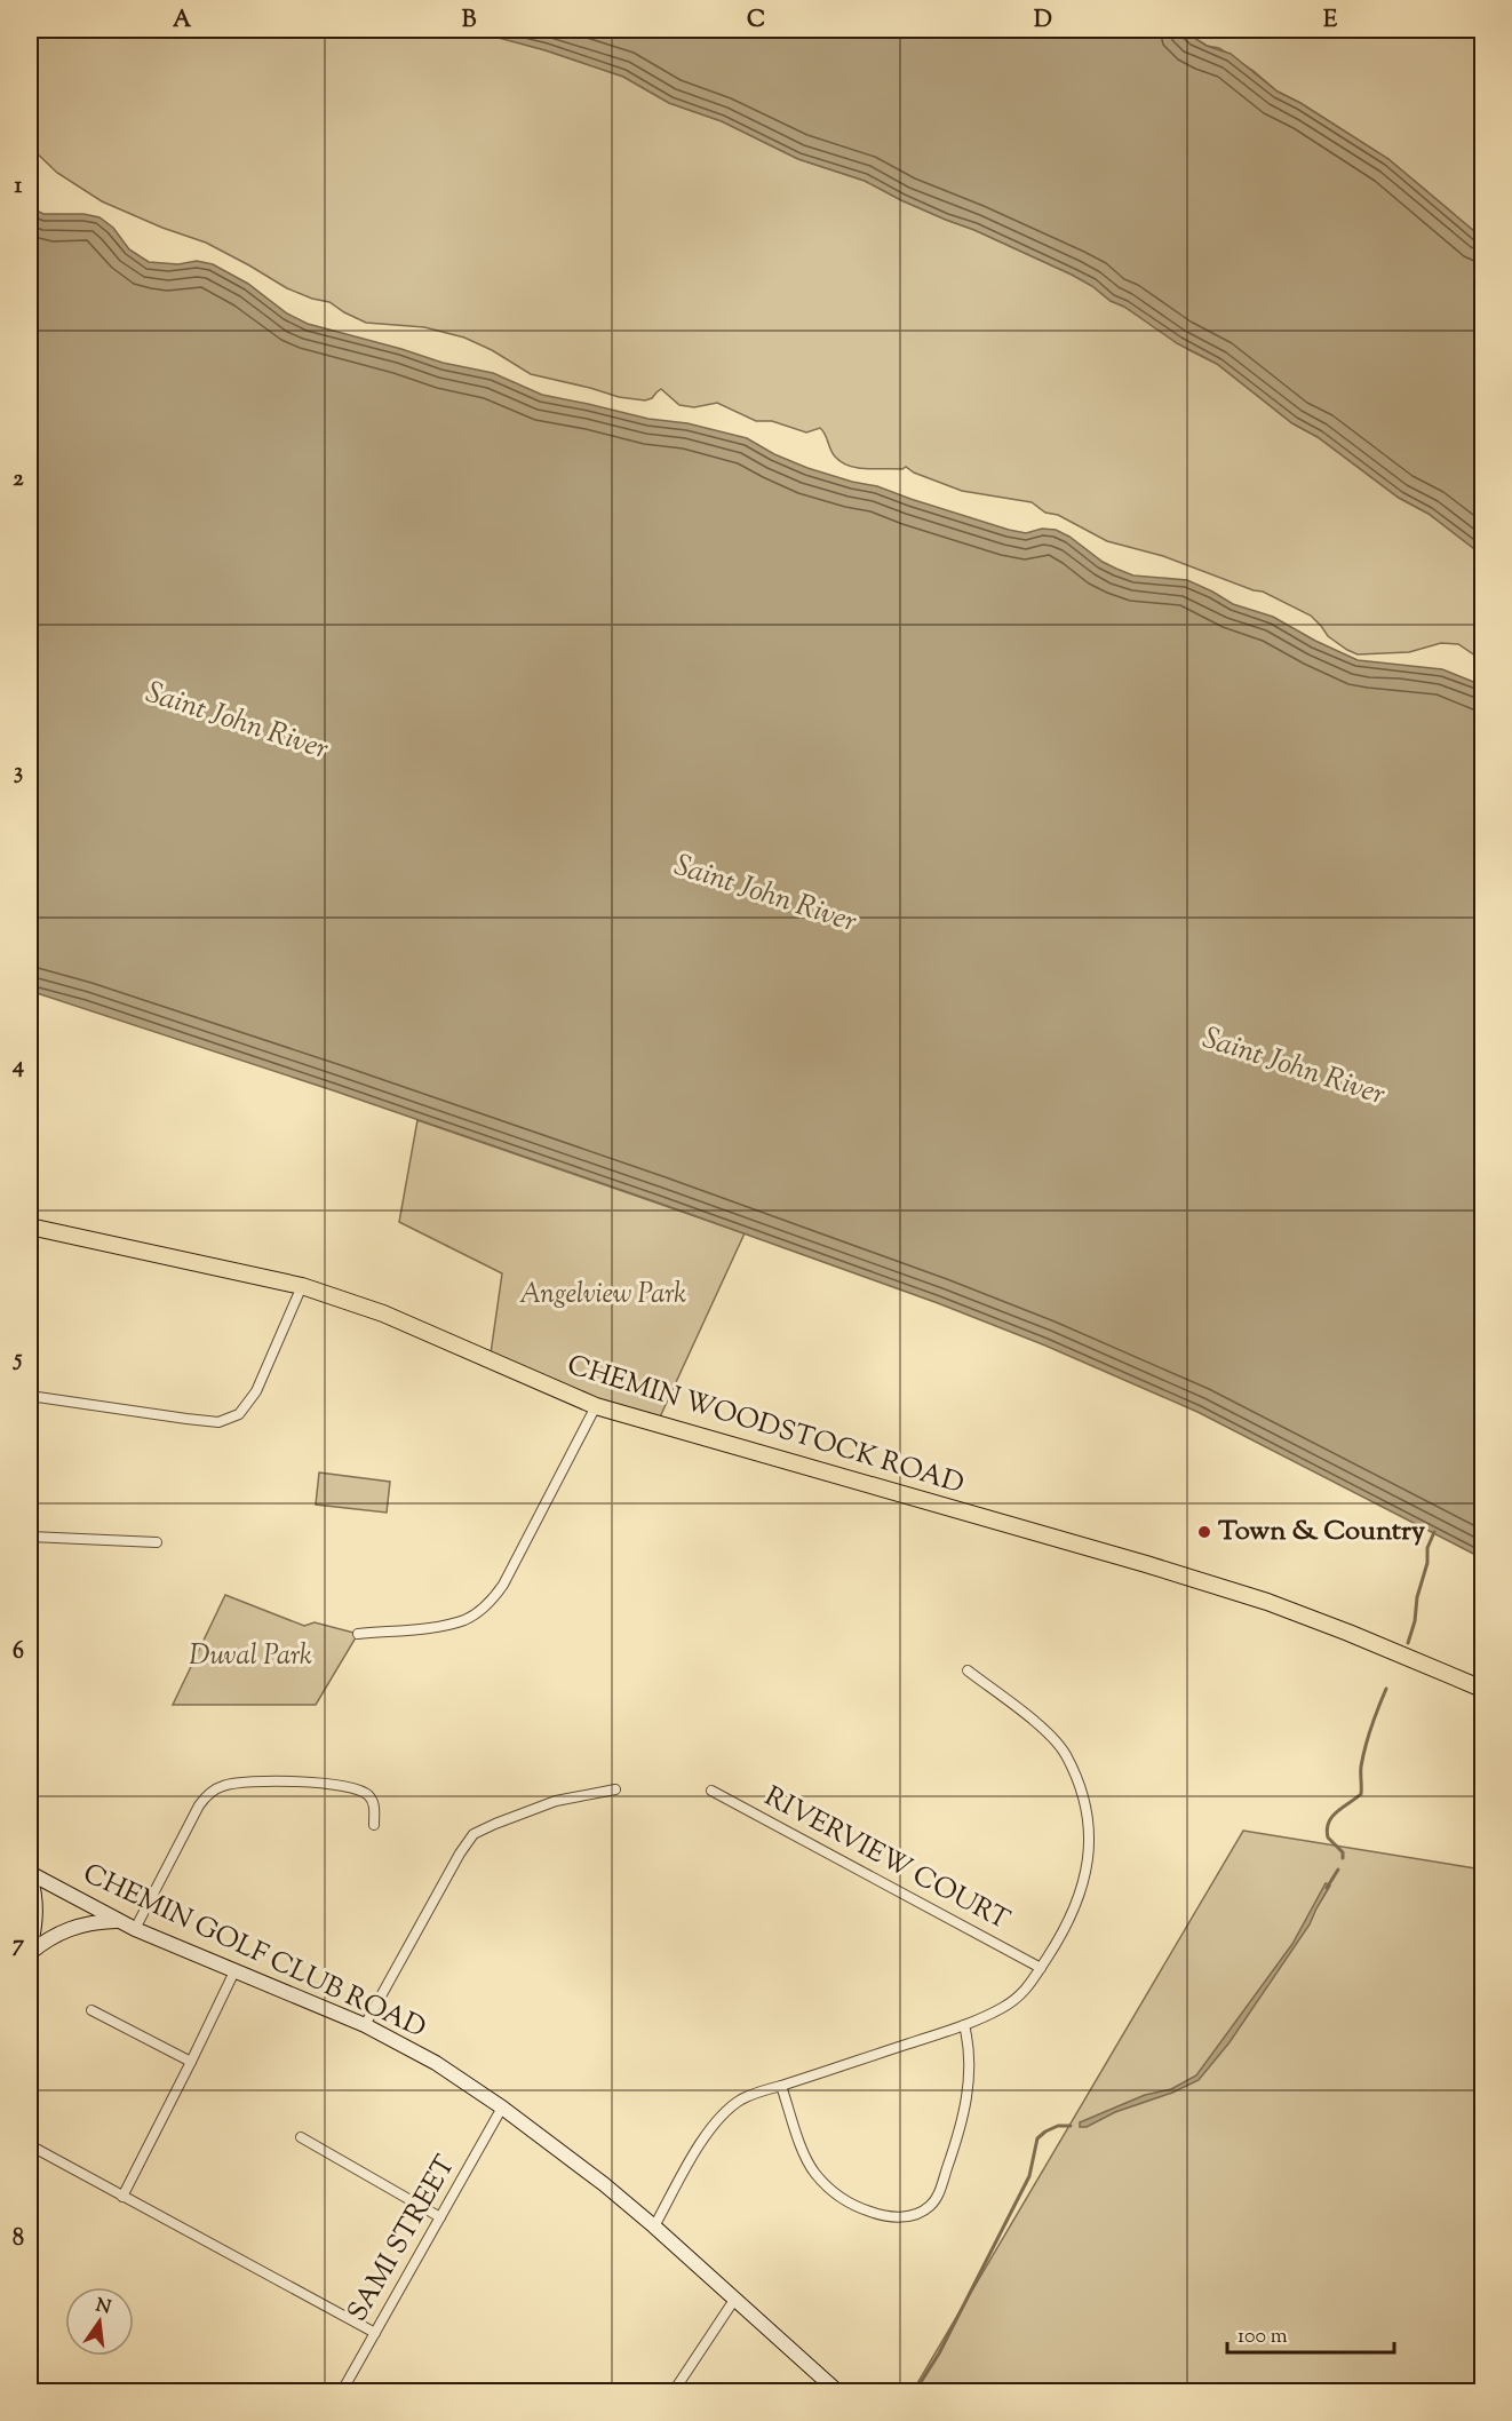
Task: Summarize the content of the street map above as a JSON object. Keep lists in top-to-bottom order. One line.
{"streets":{"main road":["CHEMIN WOODSTOCK ROAD"],"street":["RIVERVIEW COURT","CHEMIN GOLF CLUB ROAD","SAMI STREET"]},"crossings":[["CHEMIN GOLF CLUB ROAD","SAMI STREET"]],"water":["Saint John River"],"parks":["Angelview Park","Duval Park"],"places":["Town & Country"],"scale_bar":"100 m","north":"top","grid":{"columns":["A","B","C","D","E"],"rows":["1","2","3","4","5","6","7","8"]}}
